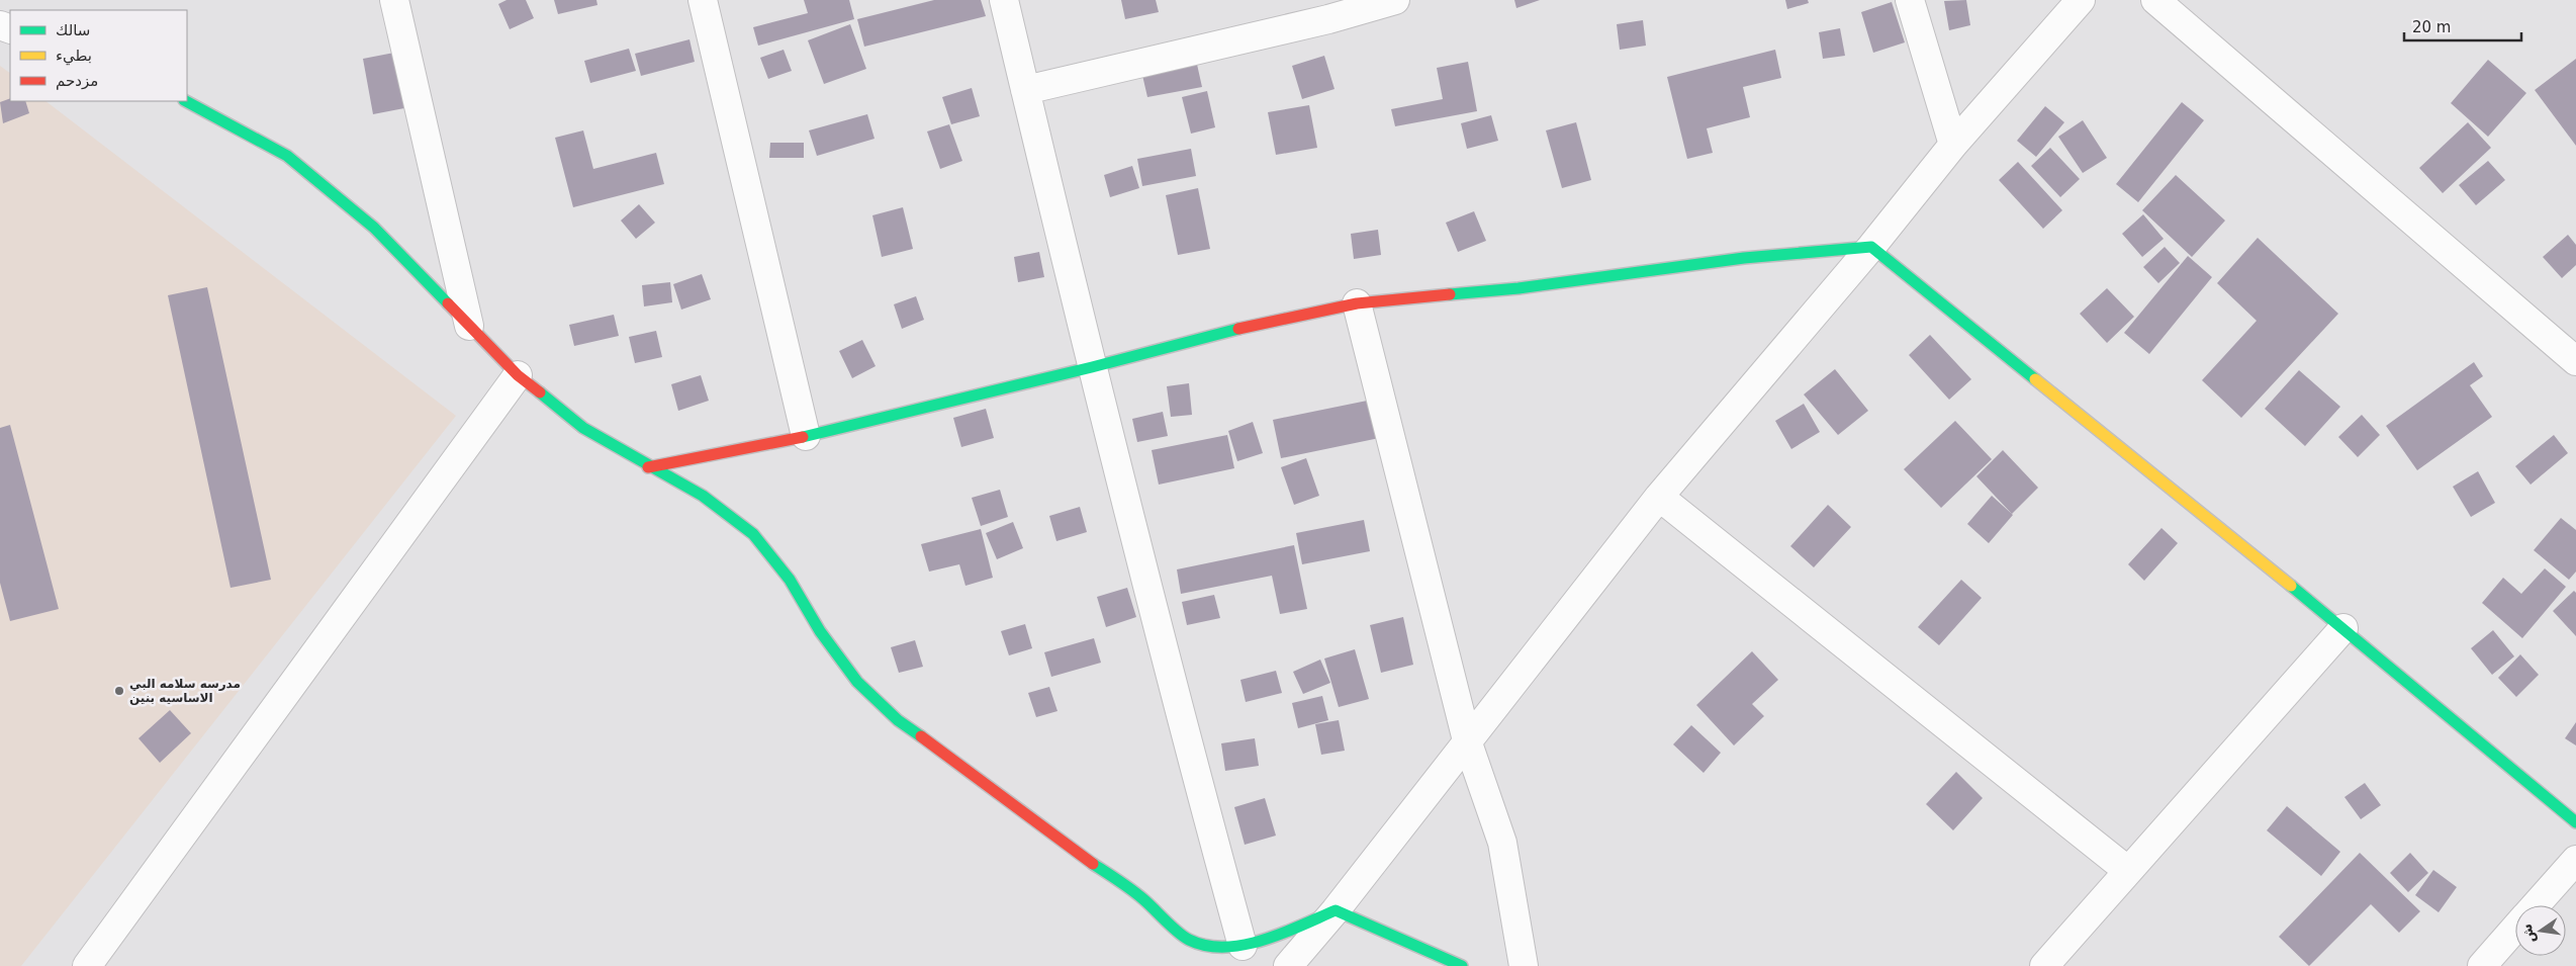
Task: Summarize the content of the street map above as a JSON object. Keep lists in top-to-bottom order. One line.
{"places":["مدرسه سلامه البي الاساسيه بنين"],"legend":["سالك","بطيء","مزدحم"],"scale_bar":"20 m","north":"left"}
